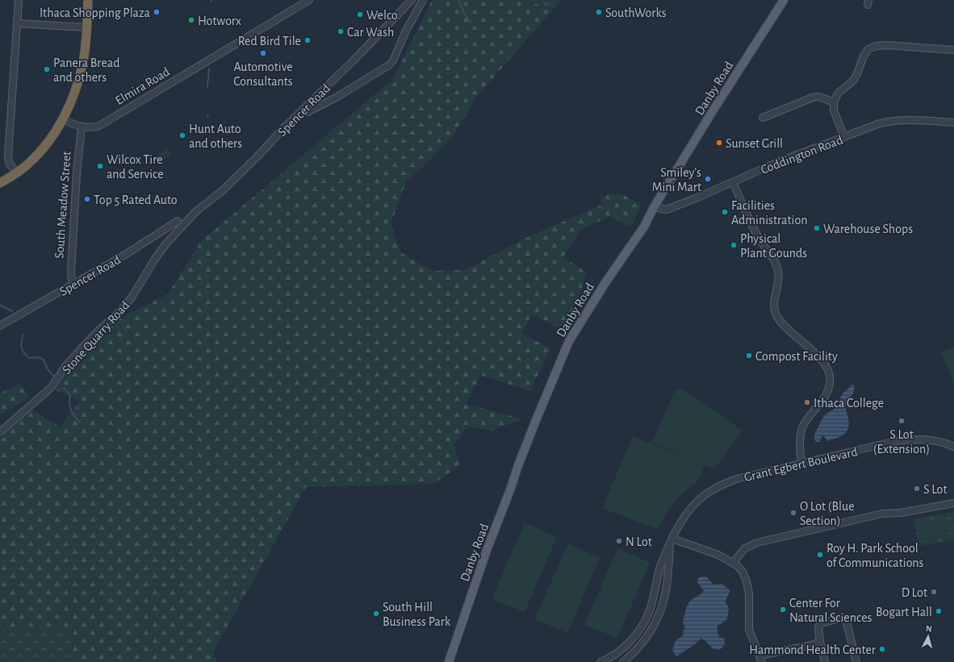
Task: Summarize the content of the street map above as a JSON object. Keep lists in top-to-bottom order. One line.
{"streets":{"main road":["Danby Road"],"street":["Elmira Road","Spencer Road","Coddington Road","South Meadow Street","Stone Quarry Road","Grant Egbert Boulevard"]},"crossings":[["Elmira Road","South Meadow Street"],["Danby Road","Coddington Road"],["Spencer Road","South Meadow Street"],["Spencer Road","Stone Quarry Road"]],"places":["Ithaca Shopping Plaza","SouthWorks","Welco","Hotworx","Car Wash","Red Bird Tile","Automotive Consultants","Panera Bread and others","Hunt Auto and others","Sunset Grill","Wilcox Tire and Service","Smiley's Mini Mart","Top 5 Rated Auto","Facilities Administration","Warehouse Shops","Physical Plant Gounds","Compost Facility","Ithaca College","S Lot (Extension)","S Lot","O Lot (Blue Section)","N Lot","Roy H. Park School of Communications","D Lot","Center For Natural Sciences","Bogart Hall","South Hill Business Park","Hammond Health Center"],"north":"top"}
